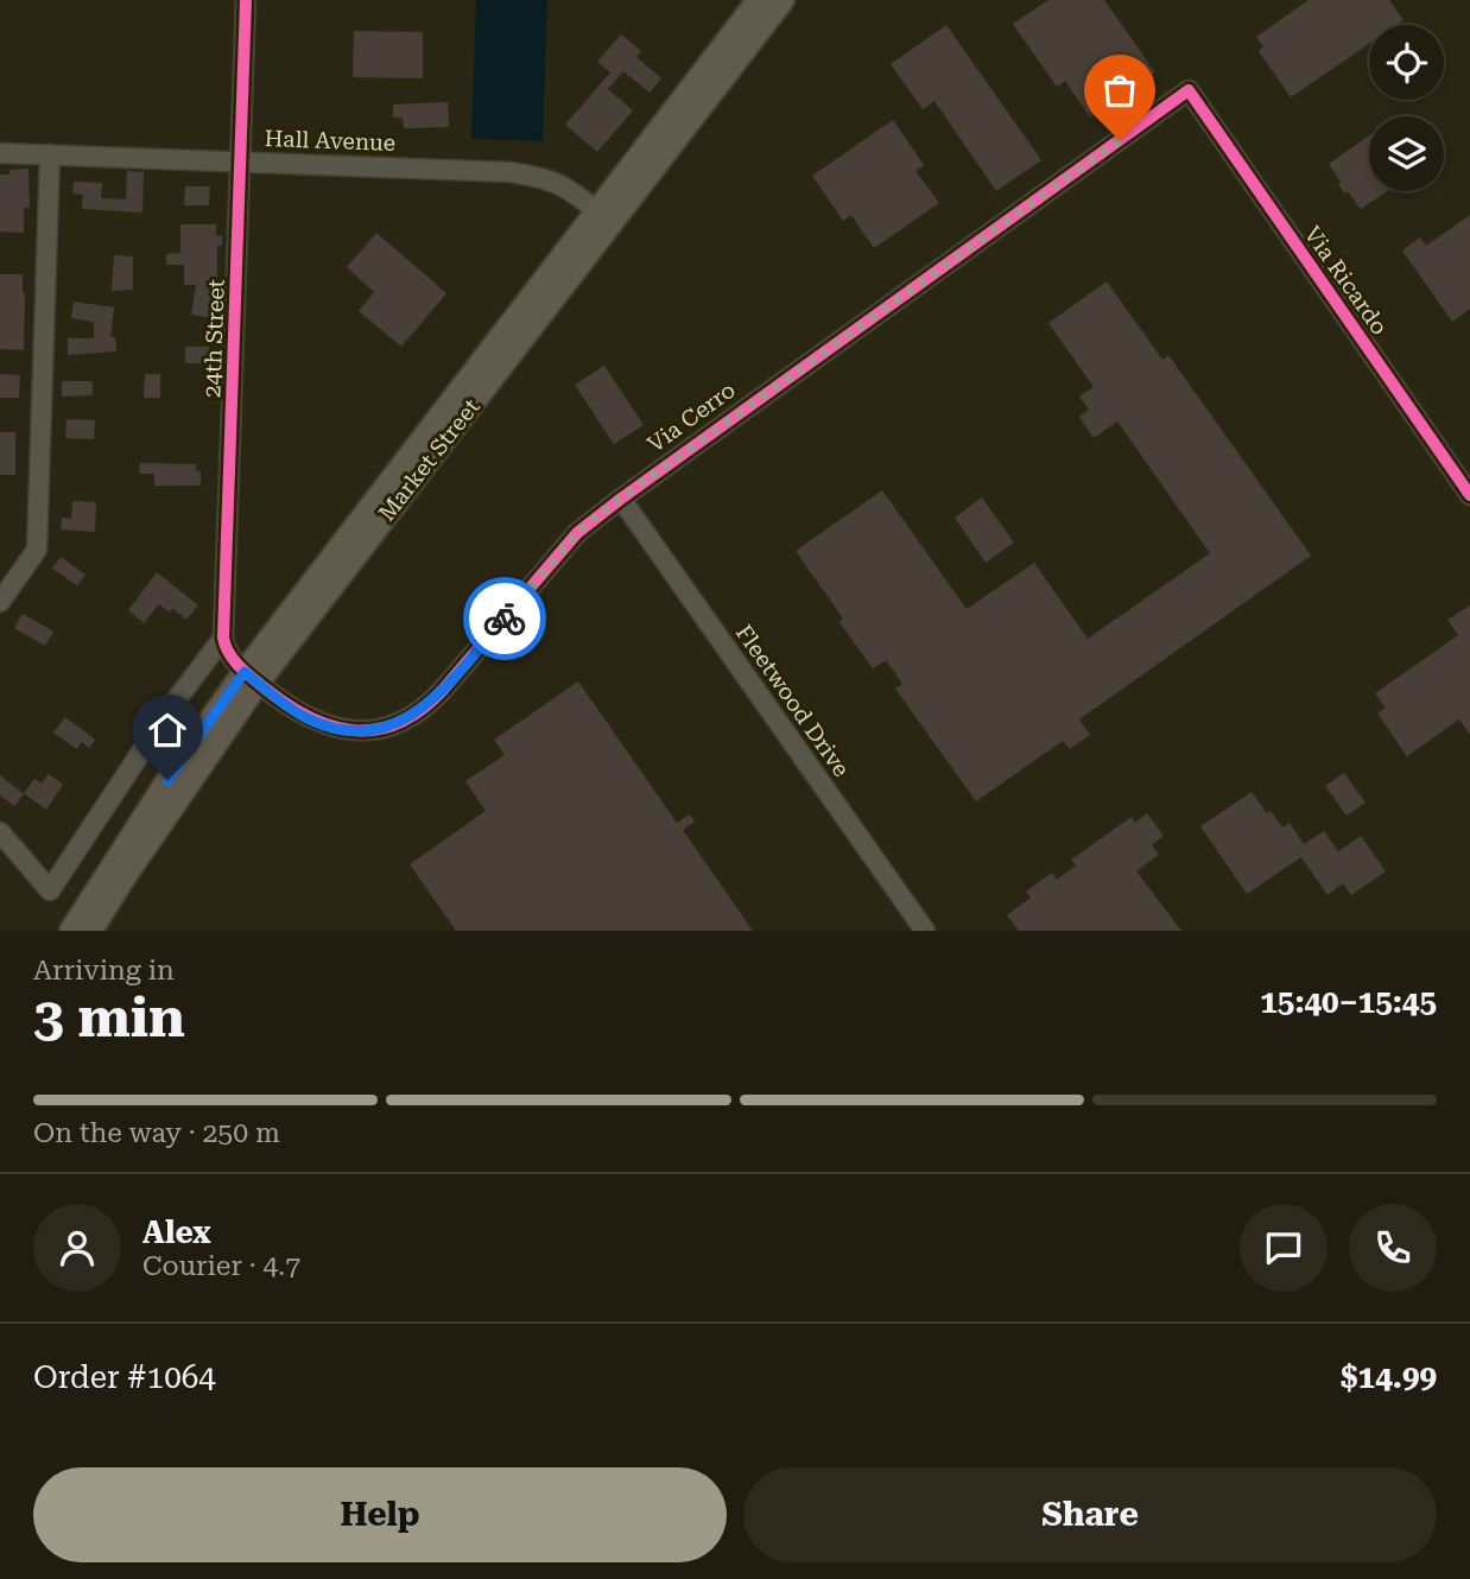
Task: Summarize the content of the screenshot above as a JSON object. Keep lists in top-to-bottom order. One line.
{"streets":{"main road":["Market Street"],"street":["Hall Avenue","Via Ricardo","24th Street","Via Cerro","Fleetwood Drive"]},"crossings":[["Hall Avenue","24th Street"],["Hall Avenue","Market Street"],["Via Ricardo","Via Cerro"],["Via Cerro","Market Street"],["Via Cerro","Fleetwood Drive"]],"page":{"heading":["3 min","Arriving in","15:40–15:45"],"panel":["Alex","Courier · 4.7","Order #1064","$14.99"],"bar":"On the way · 250 m","buttons":["Help","Share"]}}
